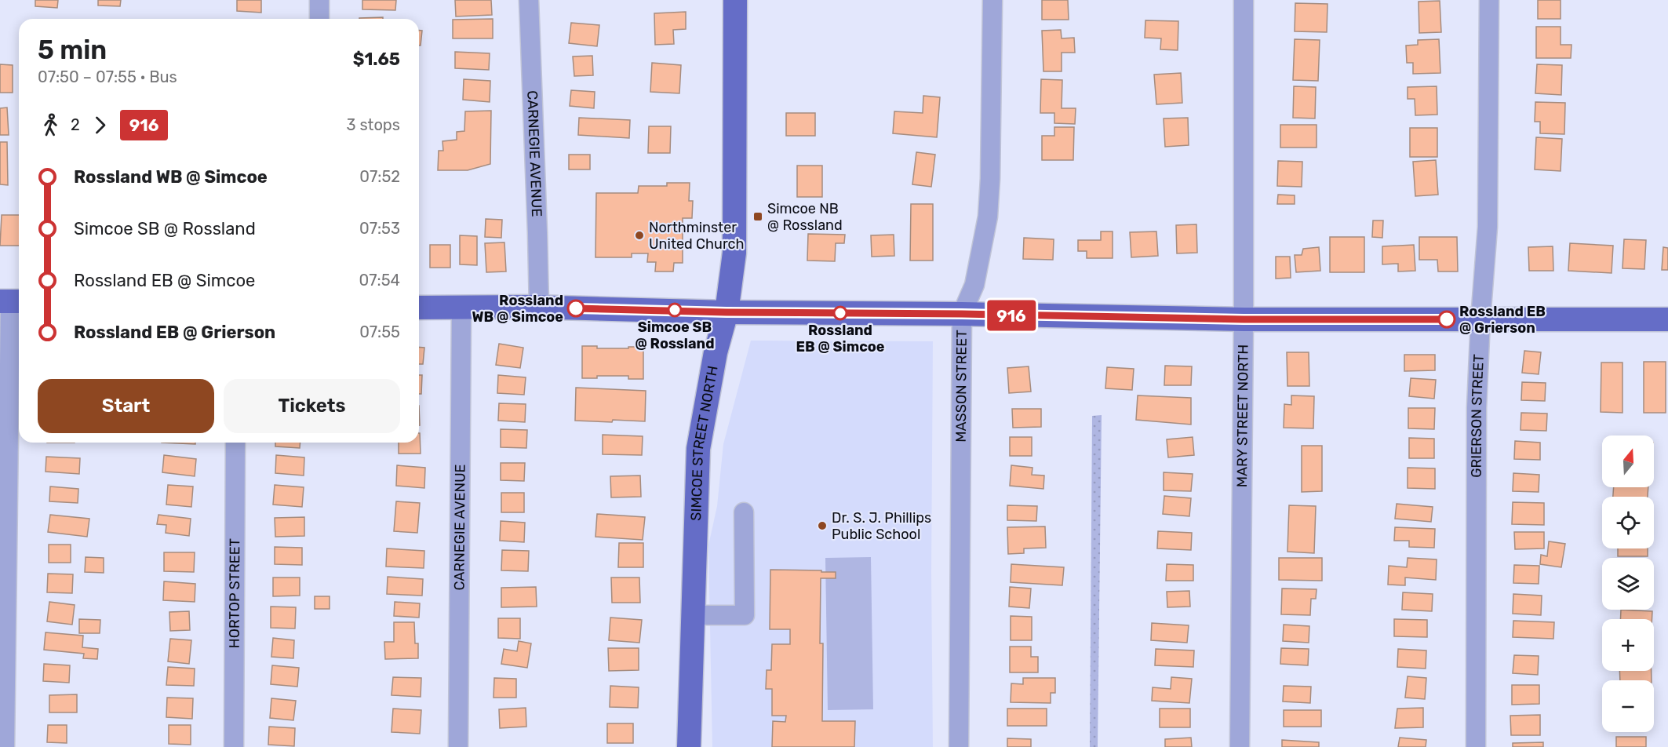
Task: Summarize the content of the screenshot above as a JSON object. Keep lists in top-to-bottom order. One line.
{"streets":{"main road":["SIMCOE STREET NORTH"],"street":["CARNEGIE AVENUE","MASSON STREET","MARY STREET NORTH","GRIERSON STREET","HORTOP STREET"]},"places":{"transit":["Simcoe NB @ Rossland"],"other":["Northminster United Church","Rossland WB @ Simcoe","Simcoe SB @ Rossland","Rossland EB @ Simcoe","Rossland EB @ Grierson","Dr. S. J. Phillips Public School"]},"lines":["bus line 916"],"north":"top","page":{"on_map":"916","heading":["5 min","07:50 – 07:55 · Bus","$1.65"],"legs":["2","916","3 stops"],"list":[{"name":"Rossland WB @ Simcoe","value":"07:52"},{"name":"Simcoe SB @ Rossland","value":"07:53"},{"name":"Rossland EB @ Simcoe","value":"07:54"},{"name":"Rossland EB @ Grierson","value":"07:55"}],"buttons":["Start","Tickets"],"map_buttons":["+","−"]}}
